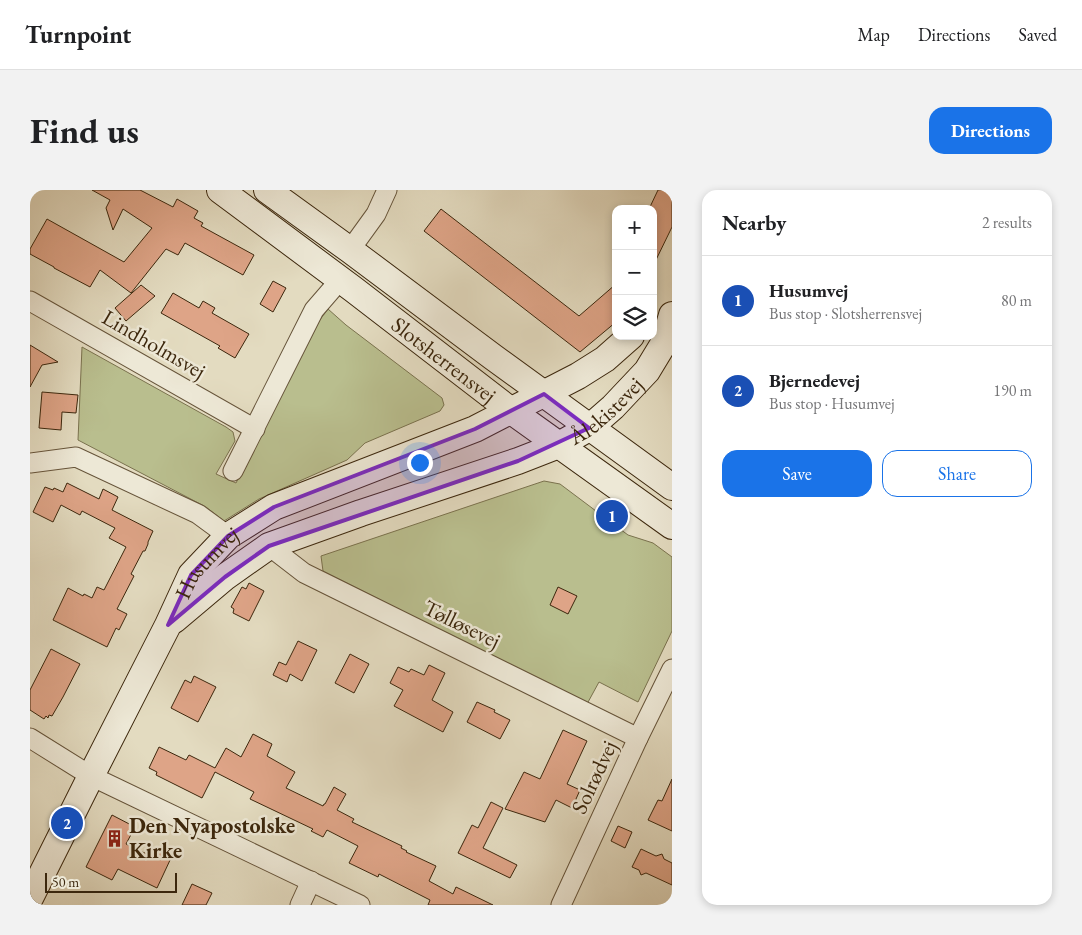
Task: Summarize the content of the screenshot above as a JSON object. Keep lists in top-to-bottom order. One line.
{"streets":{"street":["Lindholmsvej","Slotsherrensvej","Ålekistevej","Husumvej","Tølløsevej","Solrødvej"]},"crossings":[["Slotsherrensvej","Ålekistevej"],["Slotsherrensvej","Husumvej"],["Ålekistevej","Husumvej"],["Husumvej","Tølløsevej"],["Tølløsevej","Solrødvej"]],"places":{"building":["Den Nyapostolske Kirke"]},"scale_bar":"50 m","page":{"header":"Turnpoint","nav":["Map","Directions","Saved"],"buttons":["Directions",["Save","Share"]],"title":"Find us","heading":["Nearby","2 results"],"map_buttons":["+","−"],"list":[{"mark":"1","name":"Husumvej","note":"Bus stop · Slotsherrensvej","value":"80 m"},{"mark":"2","name":"Bjernedevej","note":"Bus stop · Husumvej","value":"190 m"}],"pins":["1","2"],"scale":"50 m"}}
